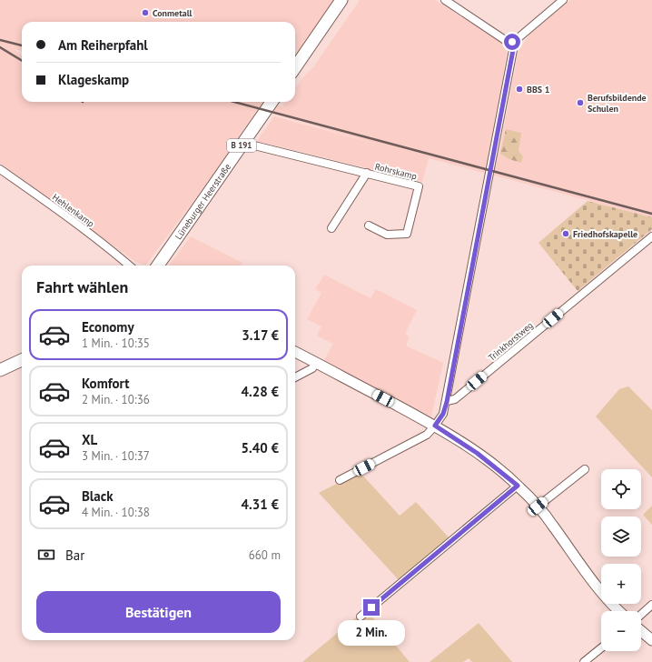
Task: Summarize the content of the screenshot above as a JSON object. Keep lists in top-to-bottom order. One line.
{"streets":{"main road":["B 191","Lüneburger Heerstraße"],"street":["Rohrskamp","Hehlenkamp","Trinkhorstweg"]},"crossings":[["Rohrskamp","Lüneburger Heerstraße"]],"places":["Conmetall","BBS 1","Berufsbildende Schulen","Friedhofskapelle"],"page":{"banner":["Am Reiherpfahl","Klageskamp"],"heading":"Fahrt wählen","list":[{"name":"Economy","note":"1 Min. · 10:35","value":"3.17 €"},{"name":"Komfort","note":"2 Min. · 10:36","value":"4.28 €"},{"name":"XL","note":"3 Min. · 10:37","value":"5.40 €"},{"name":"Black","note":"4 Min. · 10:38","value":"4.31 €"}],"map_buttons":["+","−"],"pay":["Bar","660 m"],"buttons":"Bestätigen","bubble":"2 Min."}}
